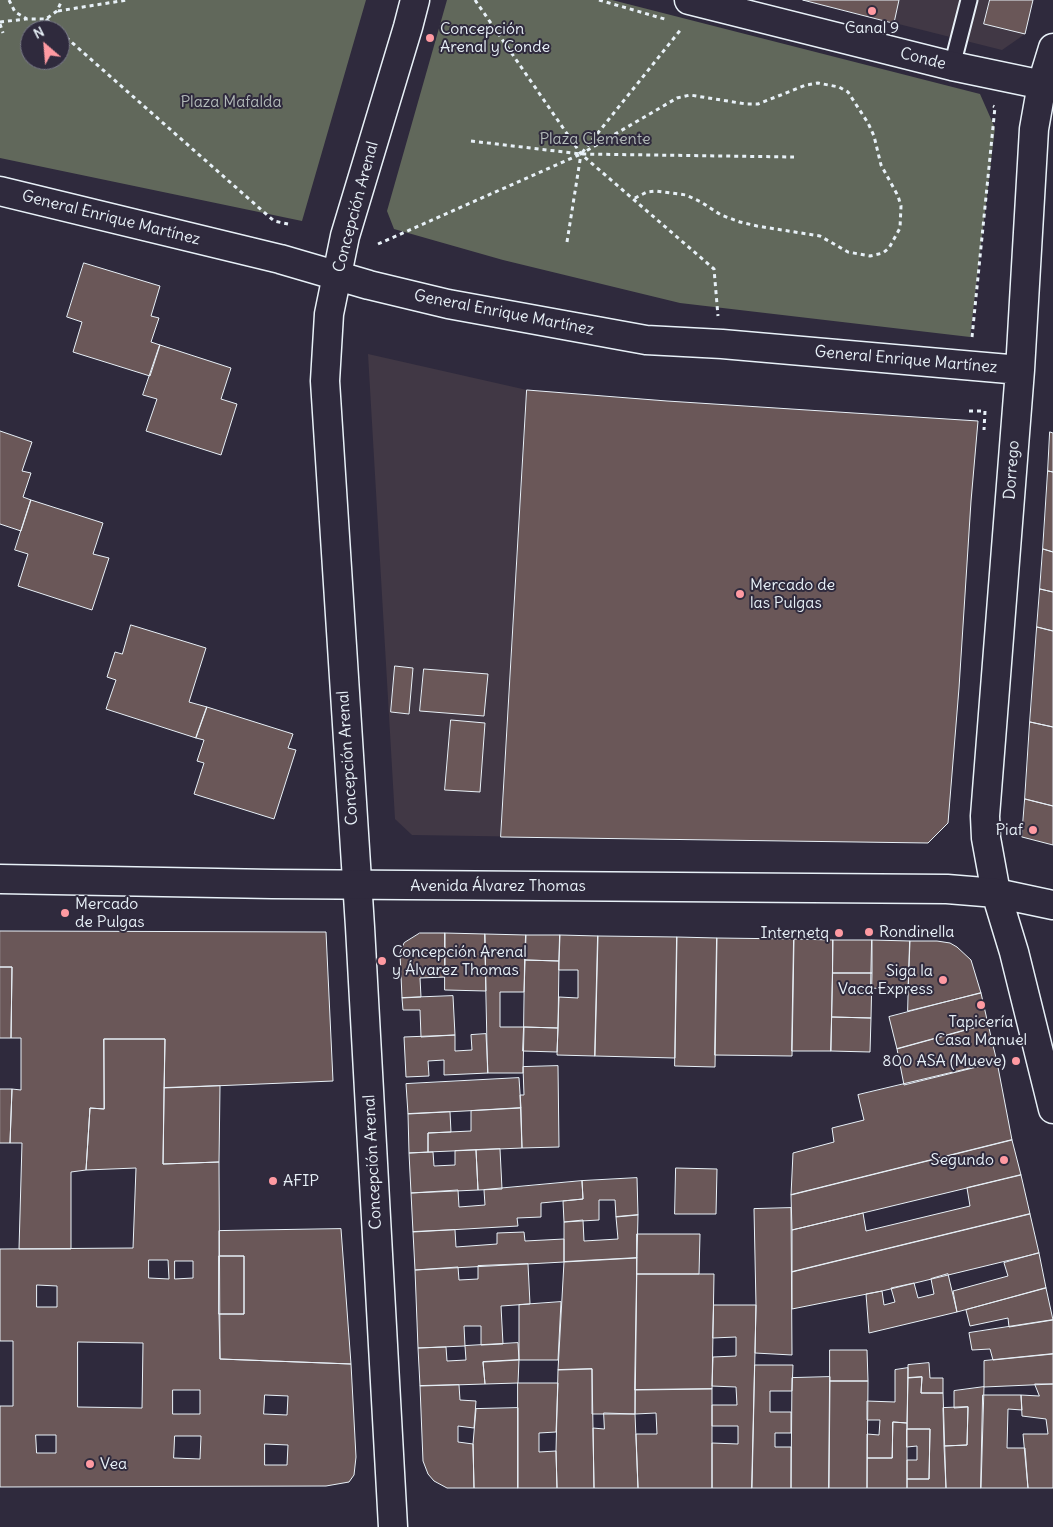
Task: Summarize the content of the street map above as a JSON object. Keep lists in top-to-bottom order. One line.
{"streets":{"street":["Conde","Concepción Arenal","General Enrique Martínez","Dorrego","Avenida Álvarez Thomas"]},"crossings":[["Conde","Dorrego"],["Concepción Arenal","General Enrique Martínez"],["Concepción Arenal","Avenida Álvarez Thomas"],["General Enrique Martínez","Dorrego"],["Dorrego","Avenida Álvarez Thomas"]],"parks":["Plaza Mafalda","Plaza Clemente"],"places":["Canal 9","Concepción Arenal y Conde","Mercado de las Pulgas","Piaf","Mercado de Pulgas","Rondinella","Internetq","Concepción Arenal y Álvarez Thomas","Siga la Vaca Express","Tapicería Casa Manuel","800 ASA (Mueve)","Segundo","AFIP","Vea"],"north":"top left"}
